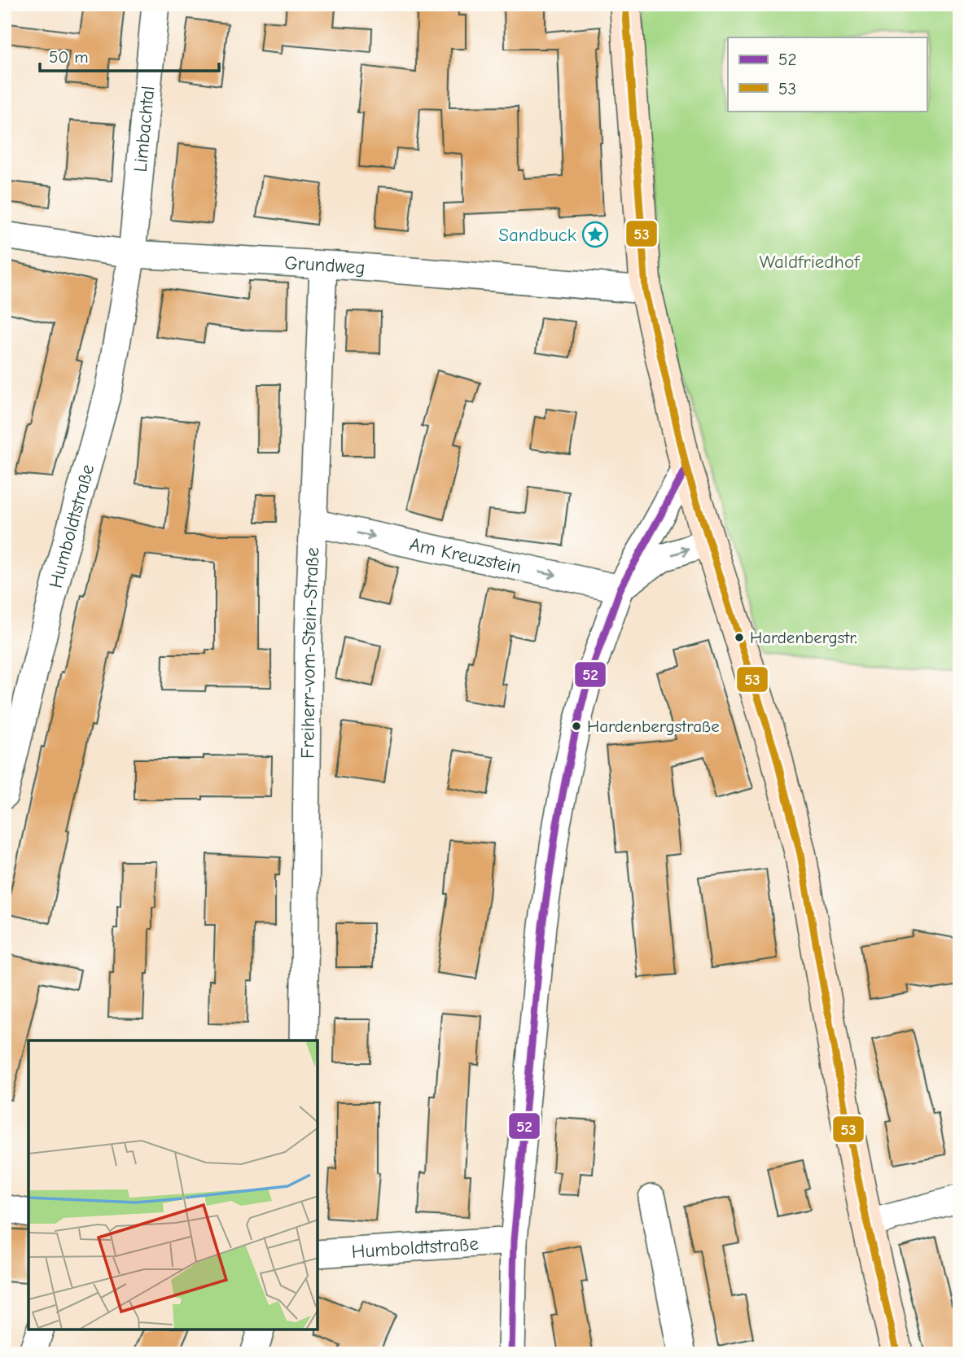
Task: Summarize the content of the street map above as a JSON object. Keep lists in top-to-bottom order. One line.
{"streets":{"street":["Limbachtal","Grundweg","Humboldtstraße","Am Kreuzstein","Freiherr-vom-Stein-Straße"]},"crossings":[["Limbachtal","Grundweg"],["Limbachtal","Humboldtstraße"],["Grundweg","Humboldtstraße"],["Grundweg","Freiherr-vom-Stein-Straße"],["Am Kreuzstein","Freiherr-vom-Stein-Straße"]],"one_way":["Am Kreuzstein"],"parks":["Waldfriedhof"],"places":{"place":["Sandbuck"],"other":["Hardenbergstr.","Hardenbergstraße"]},"lines":["transit line 53","transit line 52"],"legend":["52","53"],"scale_bar":"50 m"}
